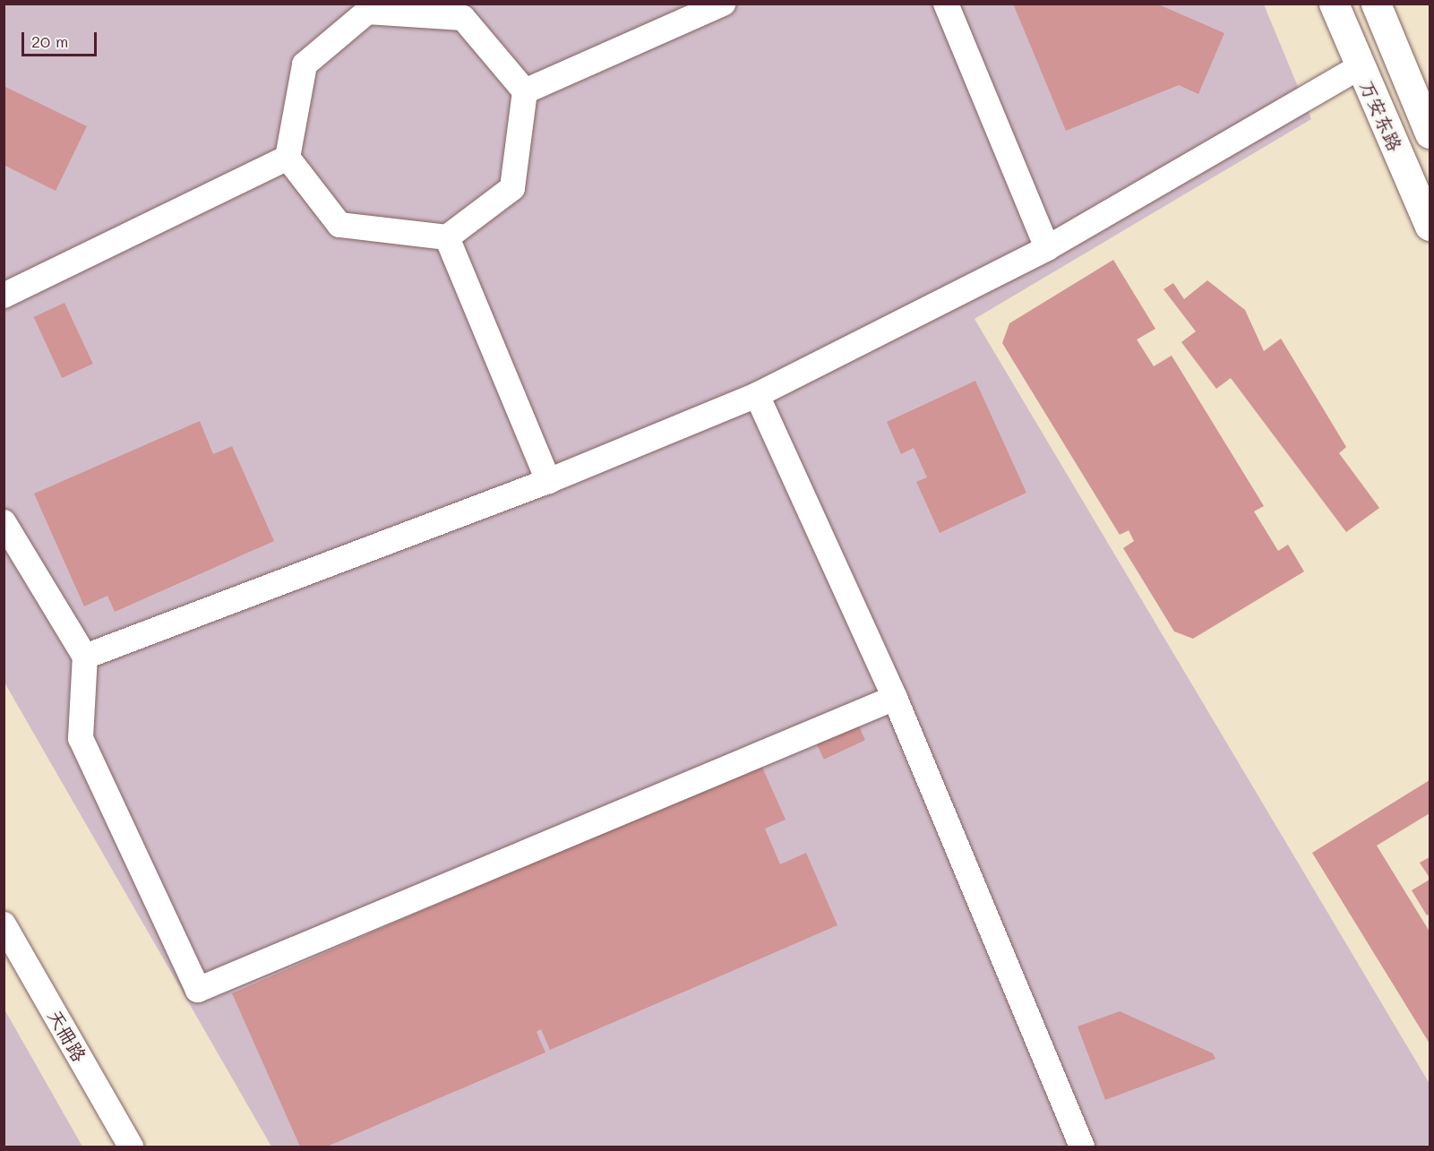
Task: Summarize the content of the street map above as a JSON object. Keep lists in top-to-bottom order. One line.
{"streets":{"main road":["万安东路"],"street":["天册路"]},"scale_bar":"20 m"}
